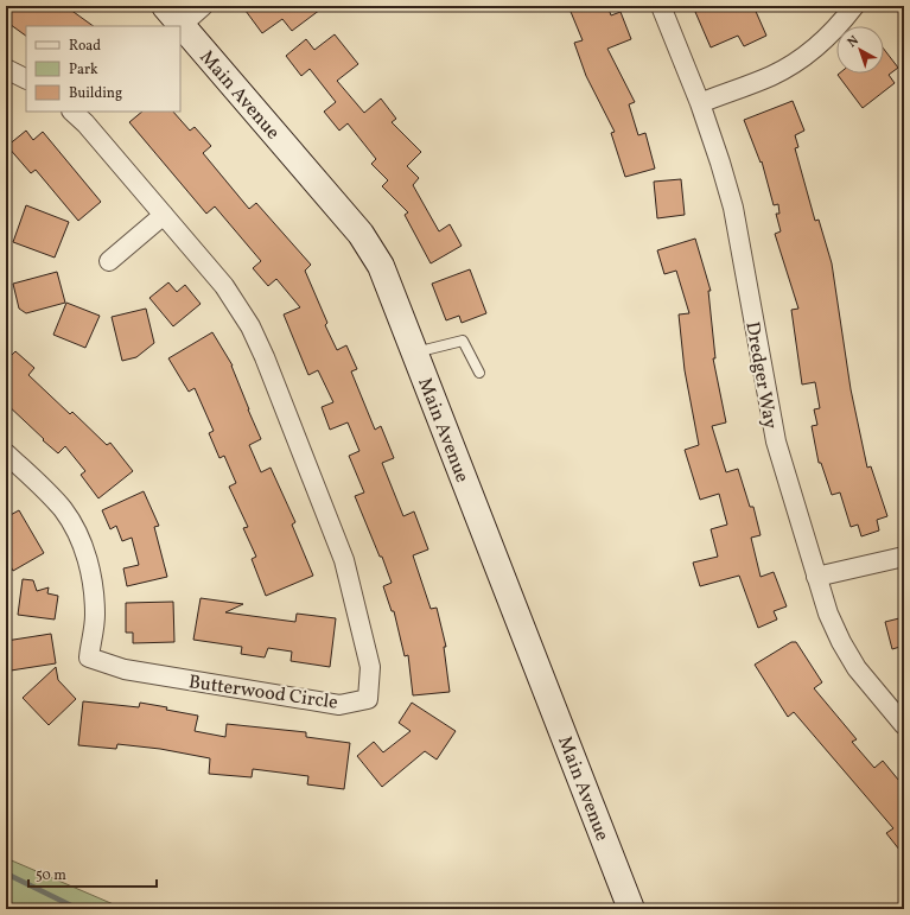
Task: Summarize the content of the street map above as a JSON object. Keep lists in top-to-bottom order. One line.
{"streets":{"street":["Main Avenue","Dredger Way","Butterwood Circle"]},"legend":["Road","Park","Building"],"scale_bar":"50 m","north":"top left"}
